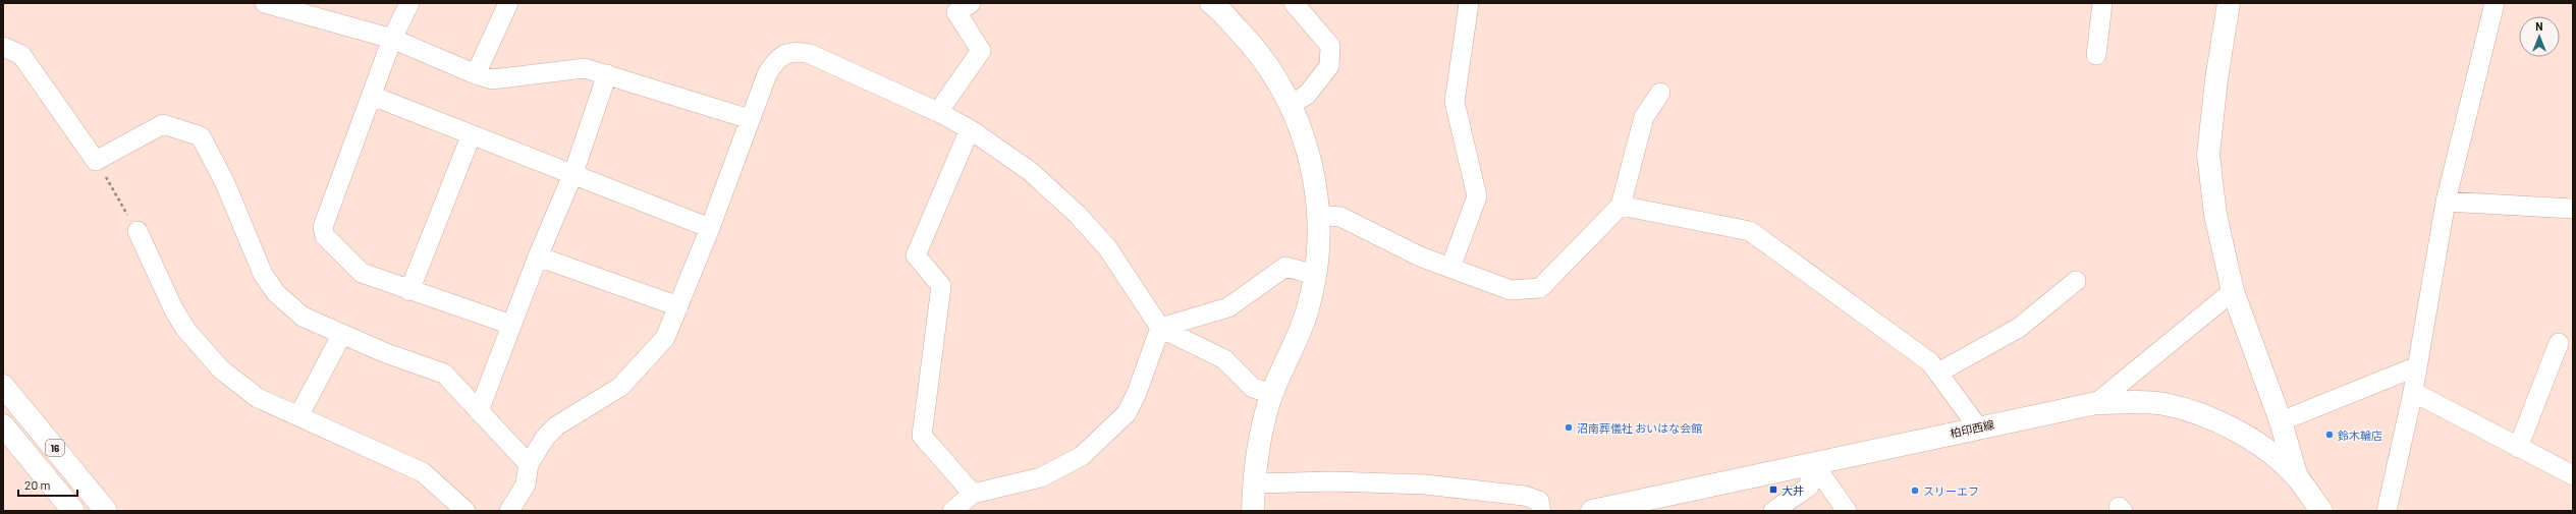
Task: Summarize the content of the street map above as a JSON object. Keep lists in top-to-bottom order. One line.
{"streets":{"main road":["柏印西線","16"]},"places":{"other":["沼南葬儀社 おいはな会館","鈴木輪店","スリーエフ"],"transit":["大井"]},"scale_bar":"20 m","north":"top"}
